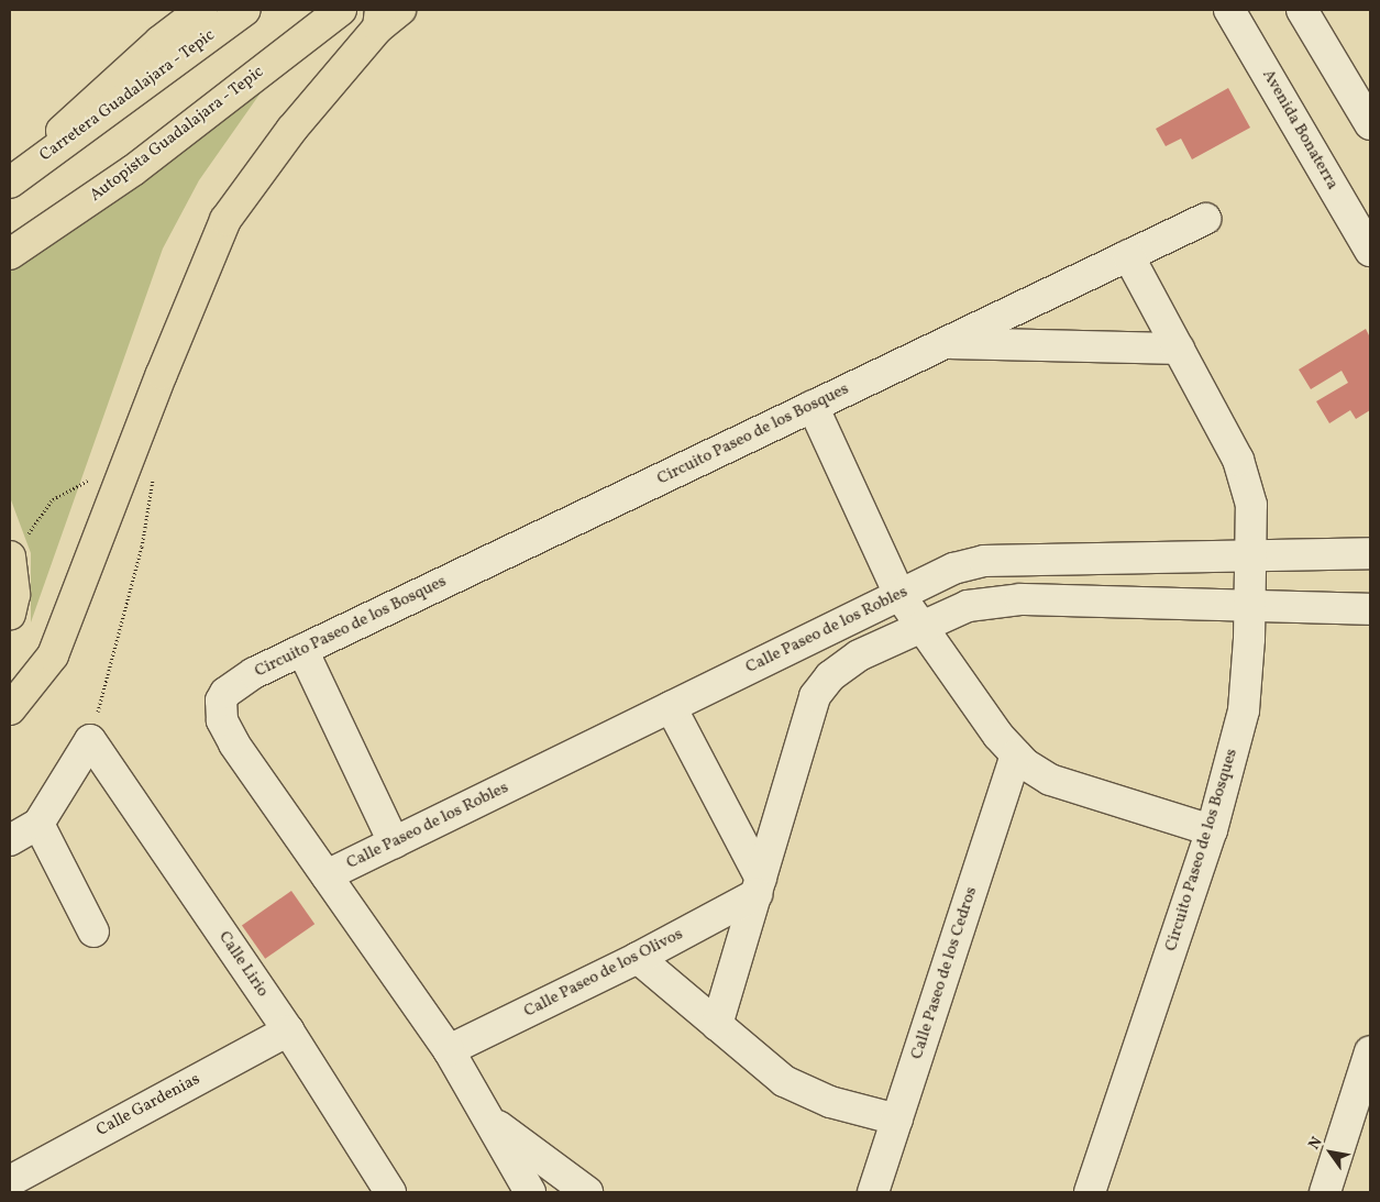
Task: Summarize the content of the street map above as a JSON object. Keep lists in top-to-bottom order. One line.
{"streets":{"main road":["Carretera Guadalajara - Tepic","Autopista Guadalajara - Tepic"],"street":["Avenida Bonaterra","Circuito Paseo de los Bosques","Calle Paseo de los Robles","Calle Lirio","Calle Paseo de los Olivos","Calle Paseo de los Cedros","Calle Gardenias"]},"crossings":[["Circuito Paseo de los Bosques","Calle Paseo de los Robles"],["Circuito Paseo de los Bosques","Calle Paseo de los Olivos"],["Calle Lirio","Calle Gardenias"]],"north":"top left"}
